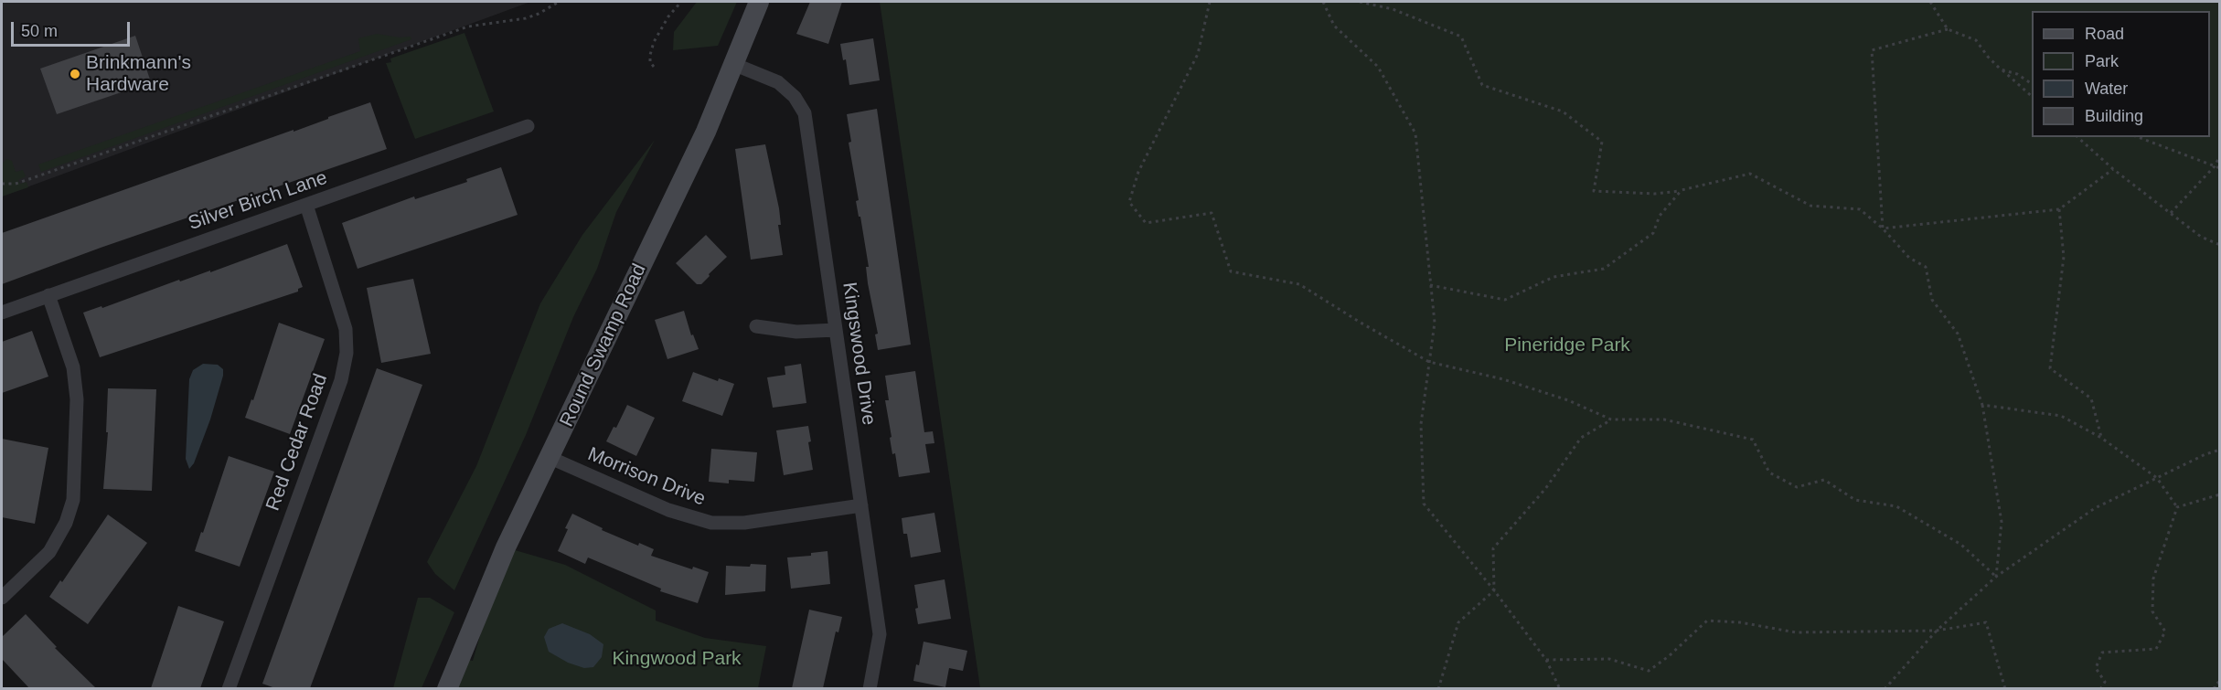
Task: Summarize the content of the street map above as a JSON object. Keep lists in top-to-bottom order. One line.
{"streets":{"main road":["Round Swamp Road"],"street":["Silver Birch Lane","Kingswood Drive","Red Cedar Road","Morrison Drive"]},"crossings":[["Silver Birch Lane","Red Cedar Road"],["Round Swamp Road","Kingswood Drive"],["Round Swamp Road","Morrison Drive"],["Kingswood Drive","Morrison Drive"]],"parks":["Pineridge Park","Kingwood Park"],"places":["Brinkmann's Hardware"],"legend":["Road","Park","Water","Building"],"scale_bar":"50 m"}
